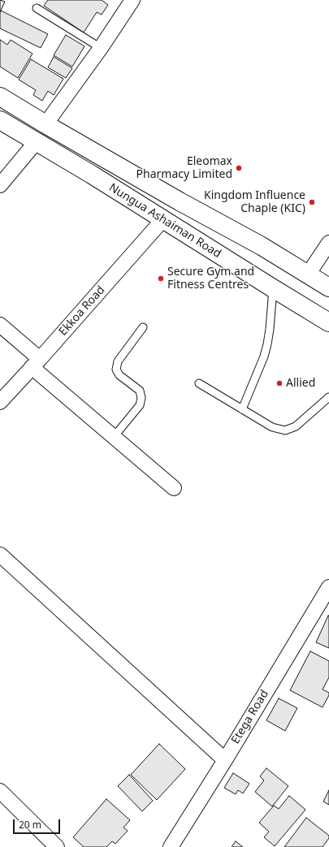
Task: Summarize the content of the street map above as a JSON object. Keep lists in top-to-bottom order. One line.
{"streets":{"main road":["Nungua Ashaiman Road"],"street":["Ekkoa Road","Etega Road"]},"crossings":[["Nungua Ashaiman Road","Ekkoa Road"]],"places":["Eleomax Pharmacy Limited","Kingdom Influence Chaple (KIC)","Secure Gym and Fitness Centres","Allied"],"scale_bar":"20 m"}
